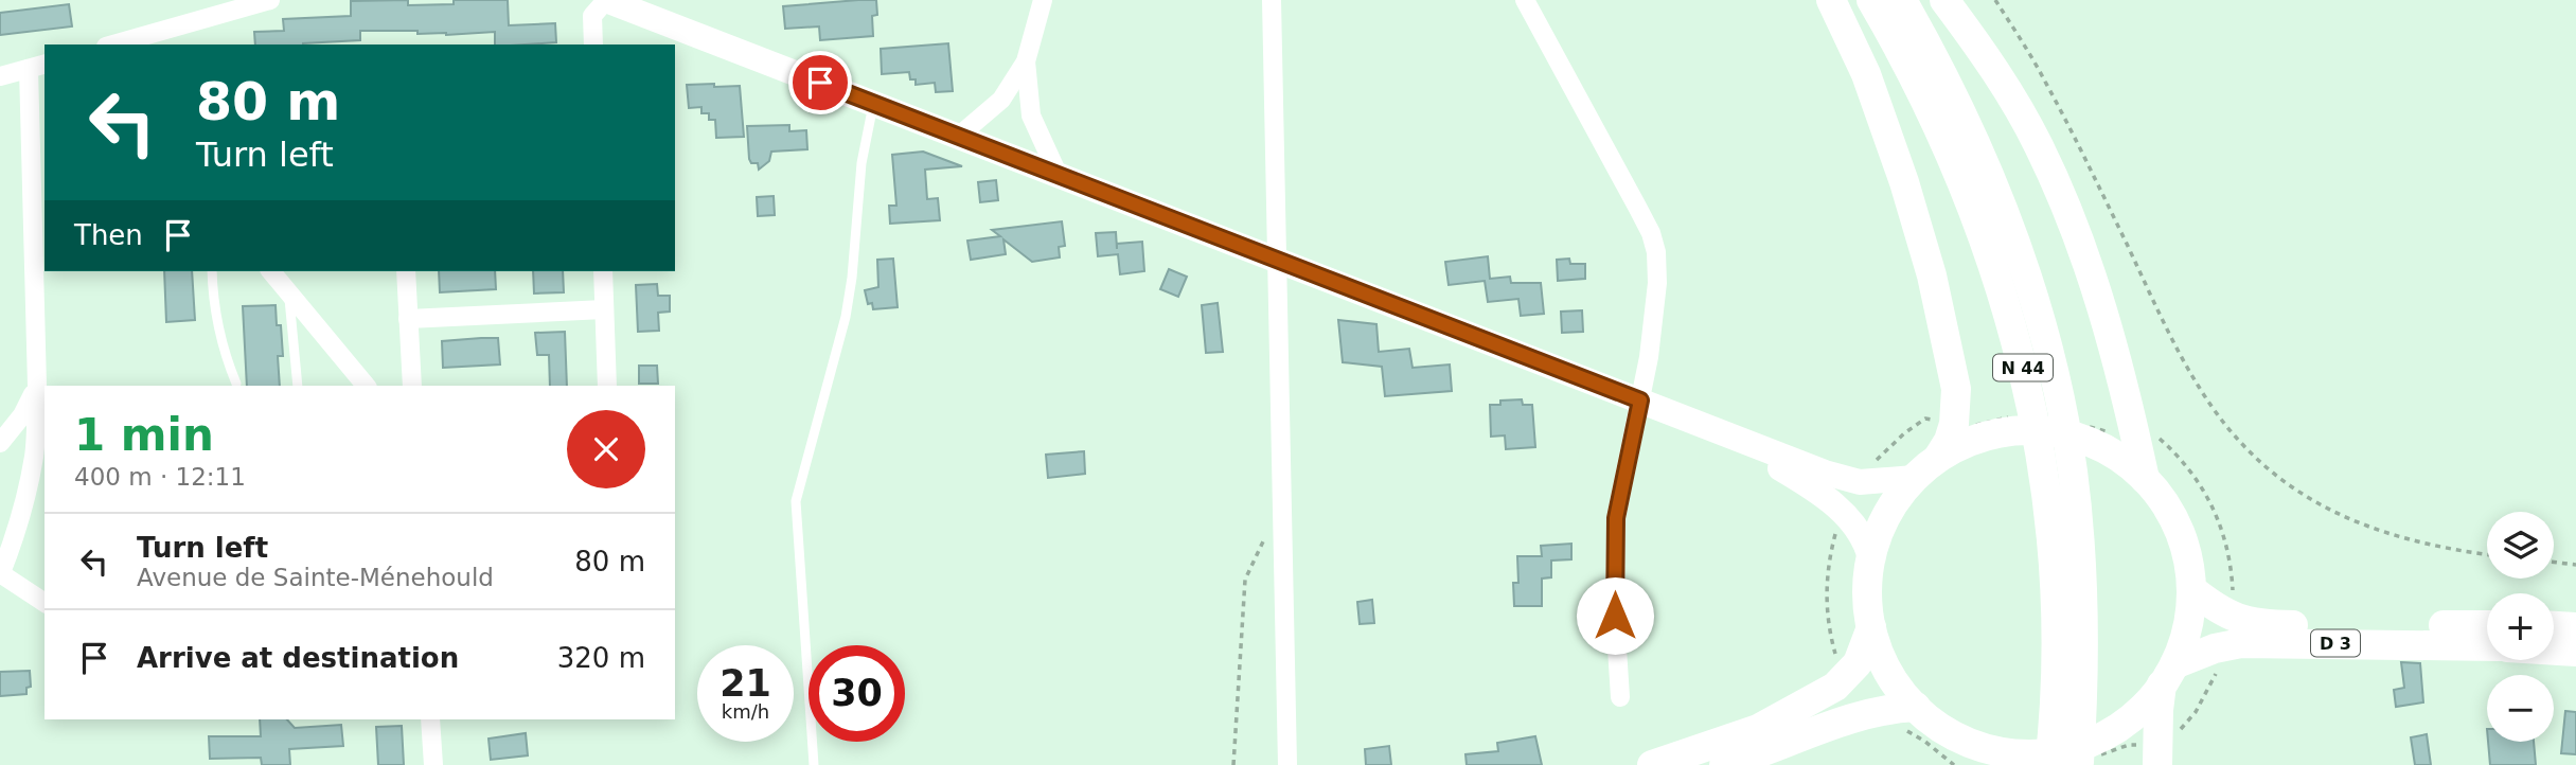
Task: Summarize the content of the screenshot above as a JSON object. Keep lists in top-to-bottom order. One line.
{"streets":{"main road":["N 44","D 3"]},"page":{"turn":["80 m","Turn left"],"then":"Then","heading":["1 min","400 m · 12:11"],"map_buttons":["+","−"],"list":[{"name":"Turn left","note":"Avenue de Sainte-Ménehould","value":"80 m"},{"name":"Arrive at destination","value":"320 m"}],"speed":"21 km/h","limit":"30"}}
